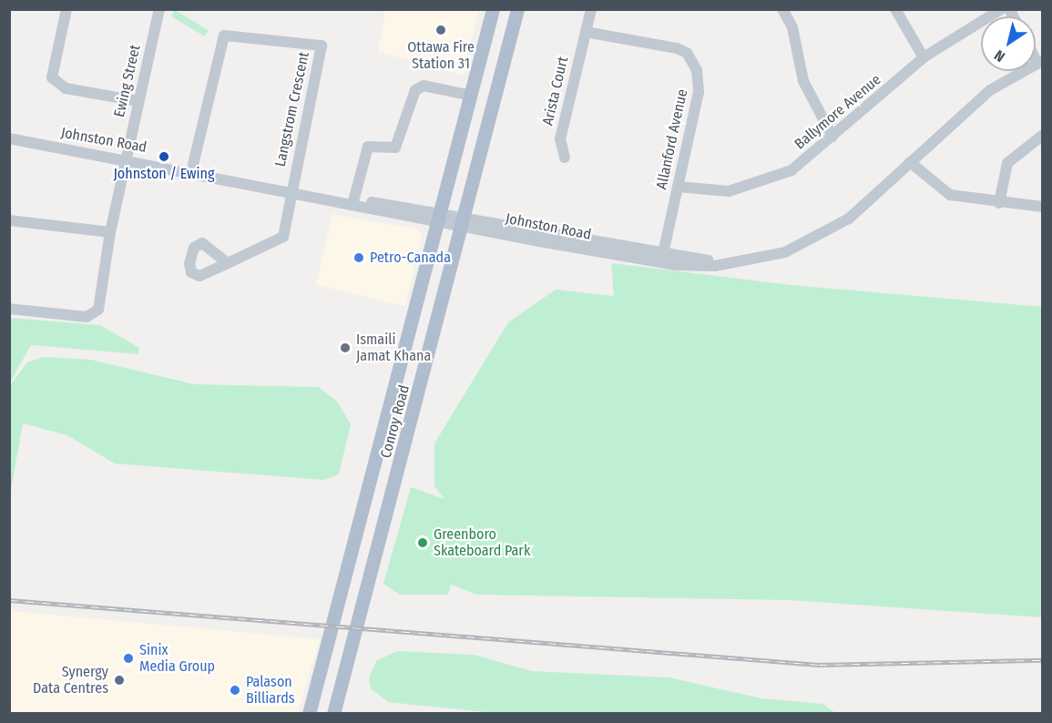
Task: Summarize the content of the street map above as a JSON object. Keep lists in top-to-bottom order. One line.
{"streets":{"main road":["Conroy Road"],"street":["Ewing Street","Arista Court","Langstrom Crescent","Ballymore Avenue","Allanford Avenue","Johnston Road"]},"crossings":[["Ewing Street","Johnston Road"],["Arista Court","Allanford Avenue"],["Langstrom Crescent","Johnston Road"],["Ballymore Avenue","Allanford Avenue"],["Allanford Avenue","Johnston Road"],["Johnston Road","Conroy Road"]],"places":["Ottawa Fire Station 31","Johnston / Ewing","Petro-Canada","Ismaili Jamat Khana","Greenboro Skateboard Park","Sinix Media Group","Synergy Data Centres","Palason Billiards"],"north":"bottom left"}
